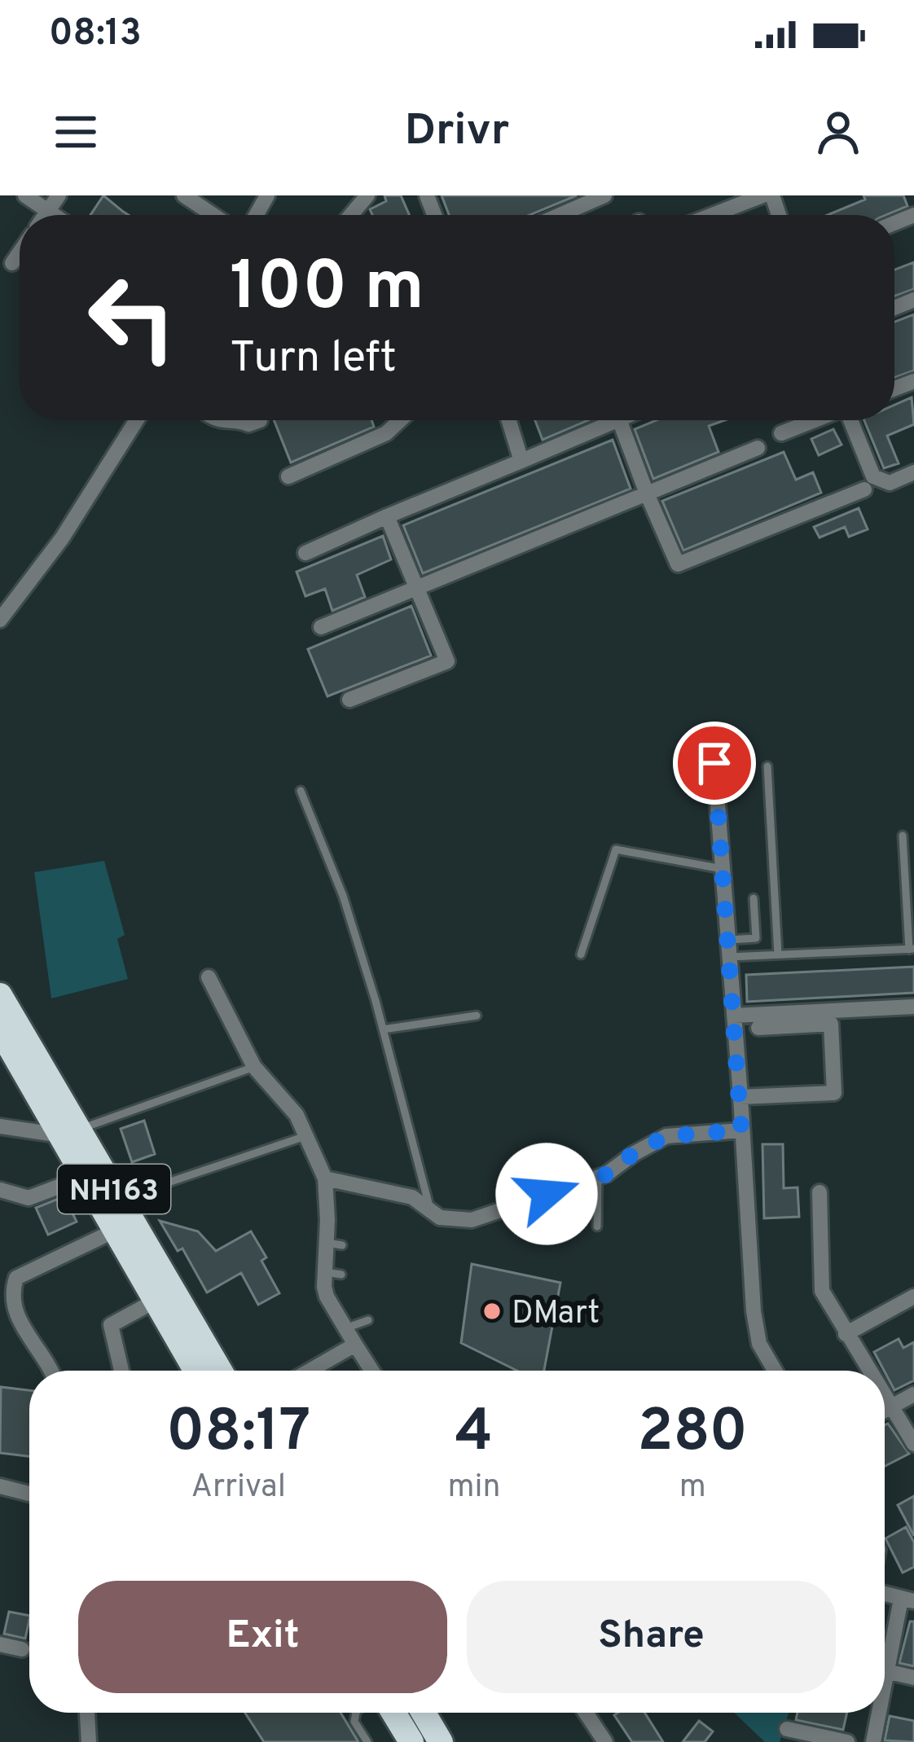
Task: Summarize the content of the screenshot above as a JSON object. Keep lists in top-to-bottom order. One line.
{"streets":{"highway":["NH163"]},"places":["DMart"],"page":{"status":"08:13","header":"Drivr","turn":["100 m","Turn left"],"eta":["08:17","Arrival","4","min","280","m"],"buttons":["Exit","Share"]}}
